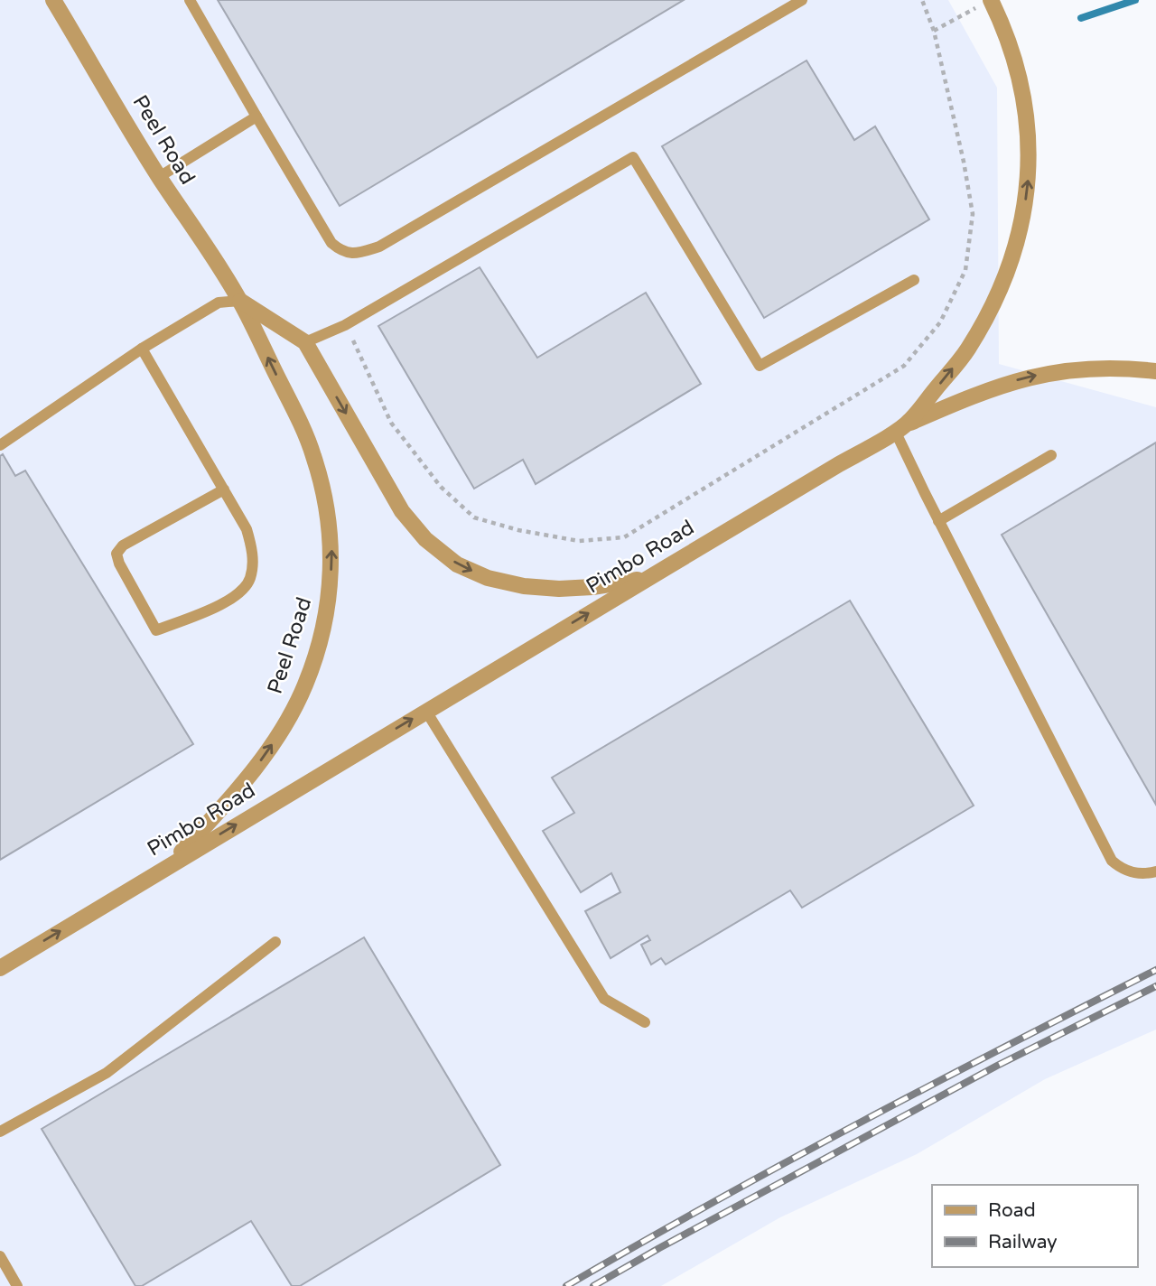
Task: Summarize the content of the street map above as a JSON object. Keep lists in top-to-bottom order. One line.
{"streets":{"street":["Peel Road","Pimbo Road"]},"crossings":[["Peel Road","Pimbo Road"]],"one_way":["Pimbo Road"],"legend":["Road","Railway"]}
